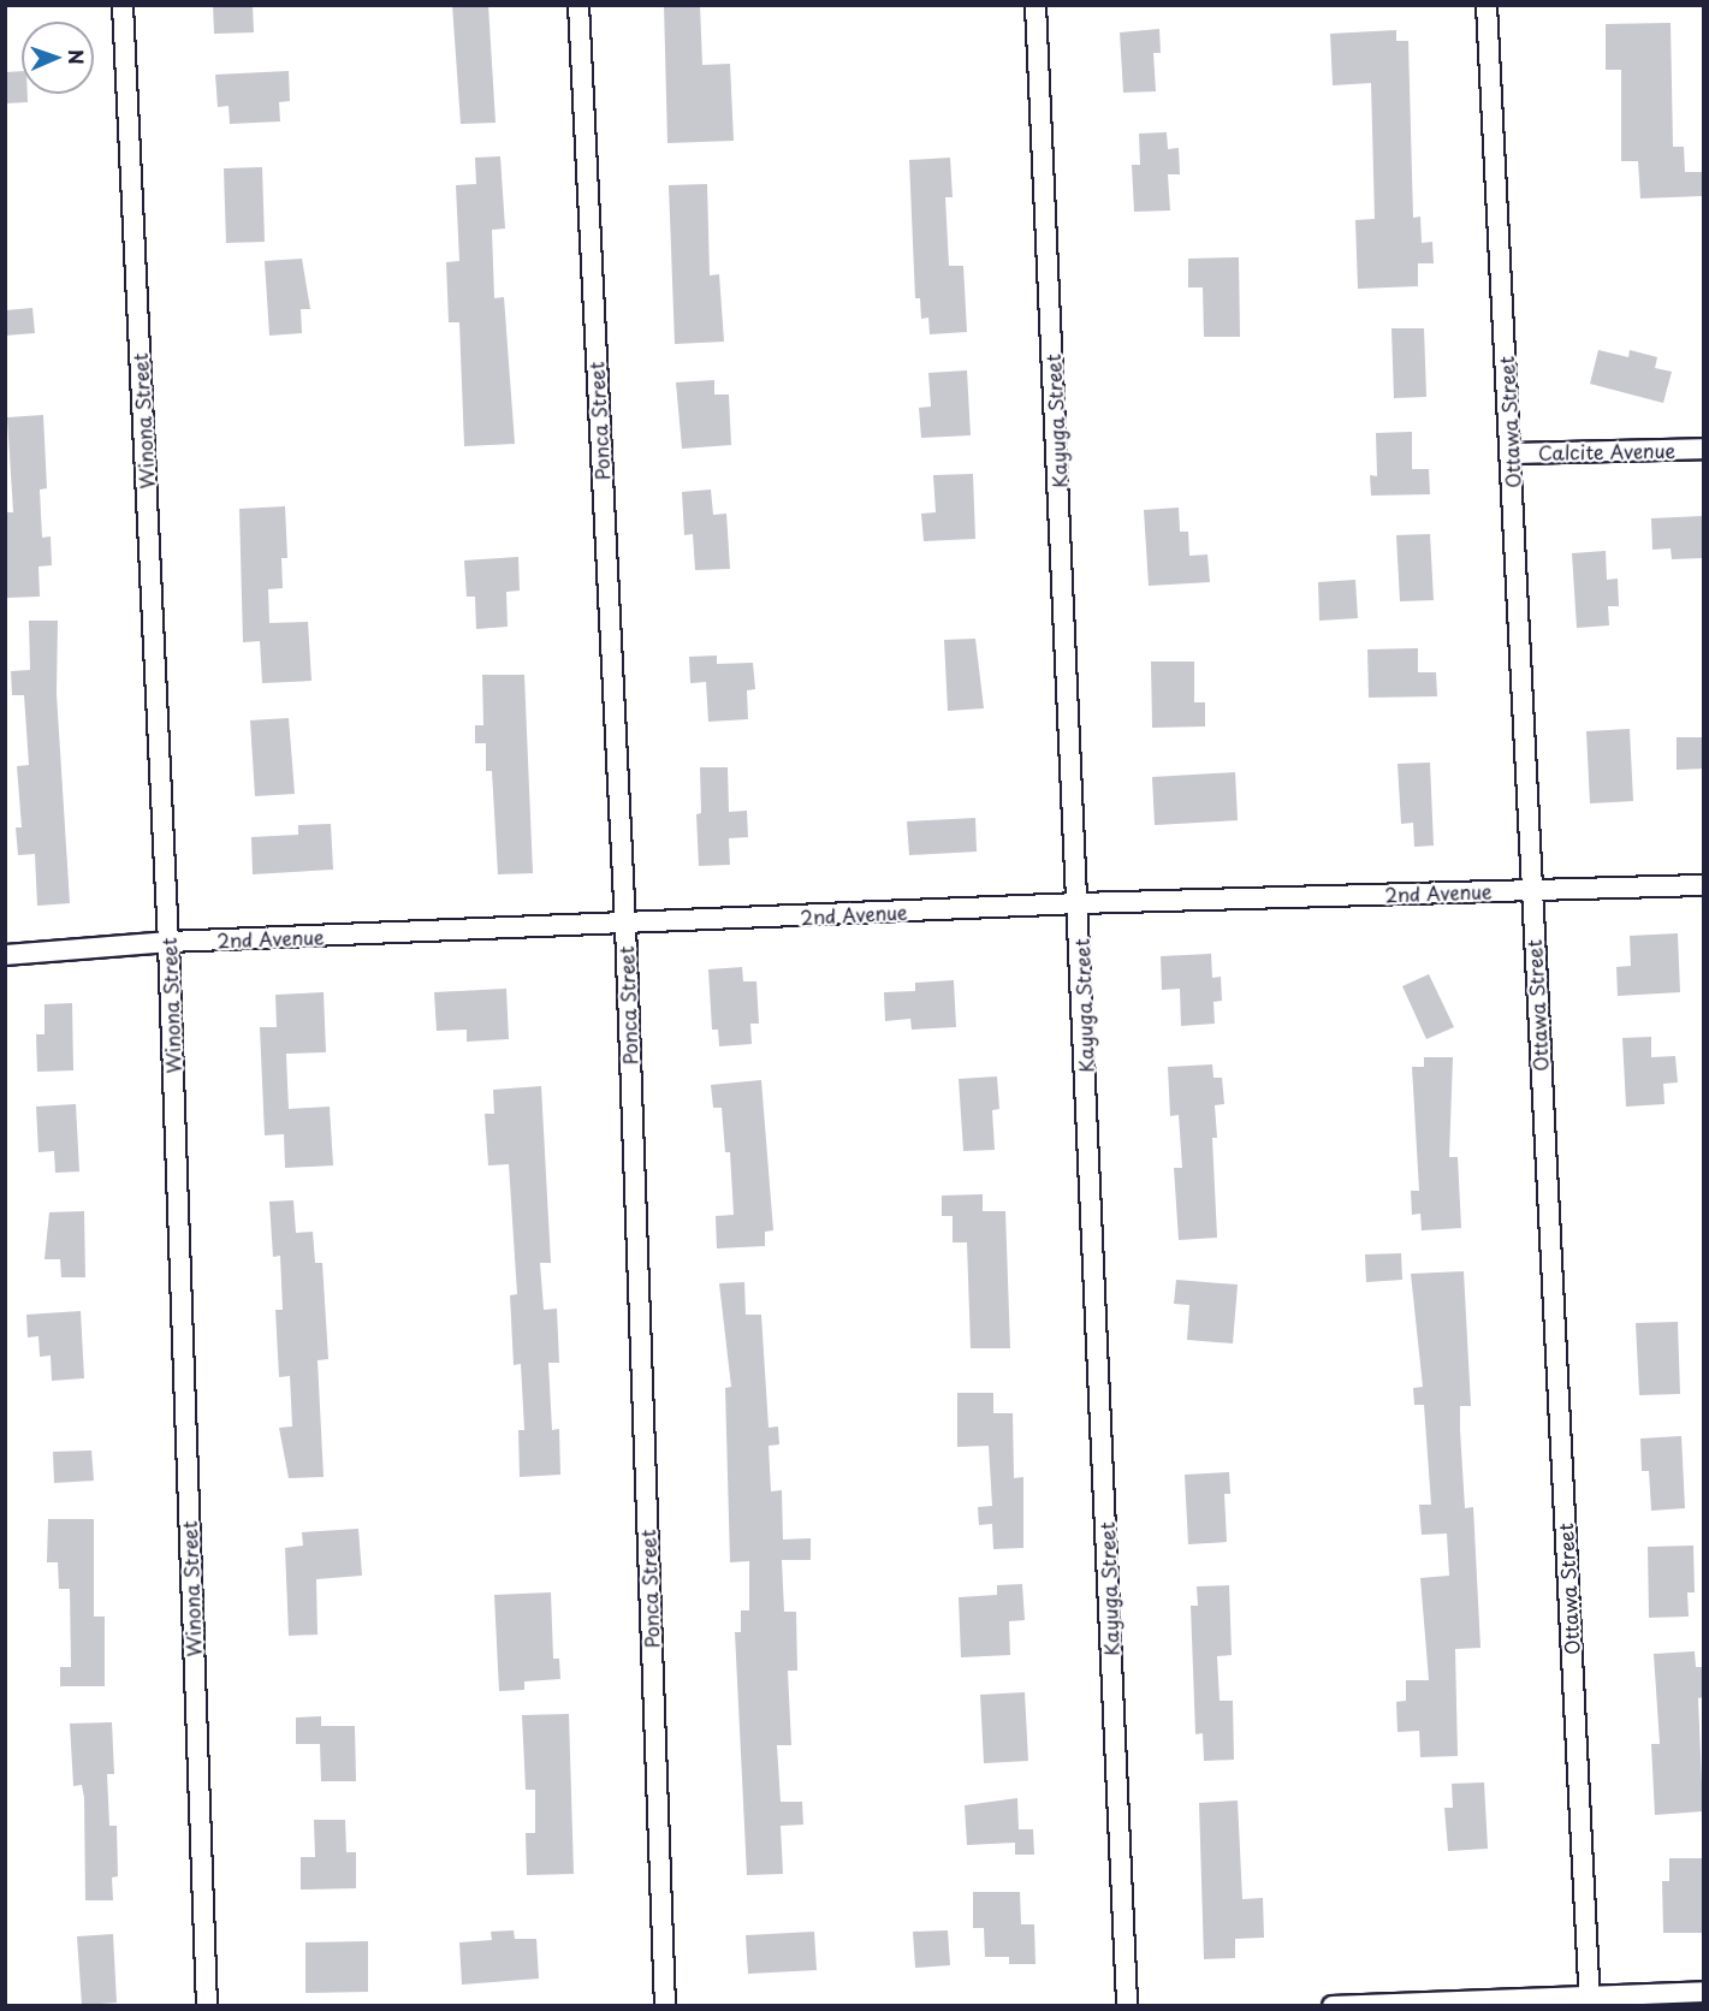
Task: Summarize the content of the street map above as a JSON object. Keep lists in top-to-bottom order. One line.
{"streets":{"street":["Winona Street","Ponca Street","Kayuga Street","Ottawa Street","Calcite Avenue","2nd Avenue"]},"crossings":[["Winona Street","2nd Avenue"],["Ponca Street","2nd Avenue"],["Kayuga Street","2nd Avenue"],["Ottawa Street","Calcite Avenue"],["Ottawa Street","2nd Avenue"]],"north":"right"}
